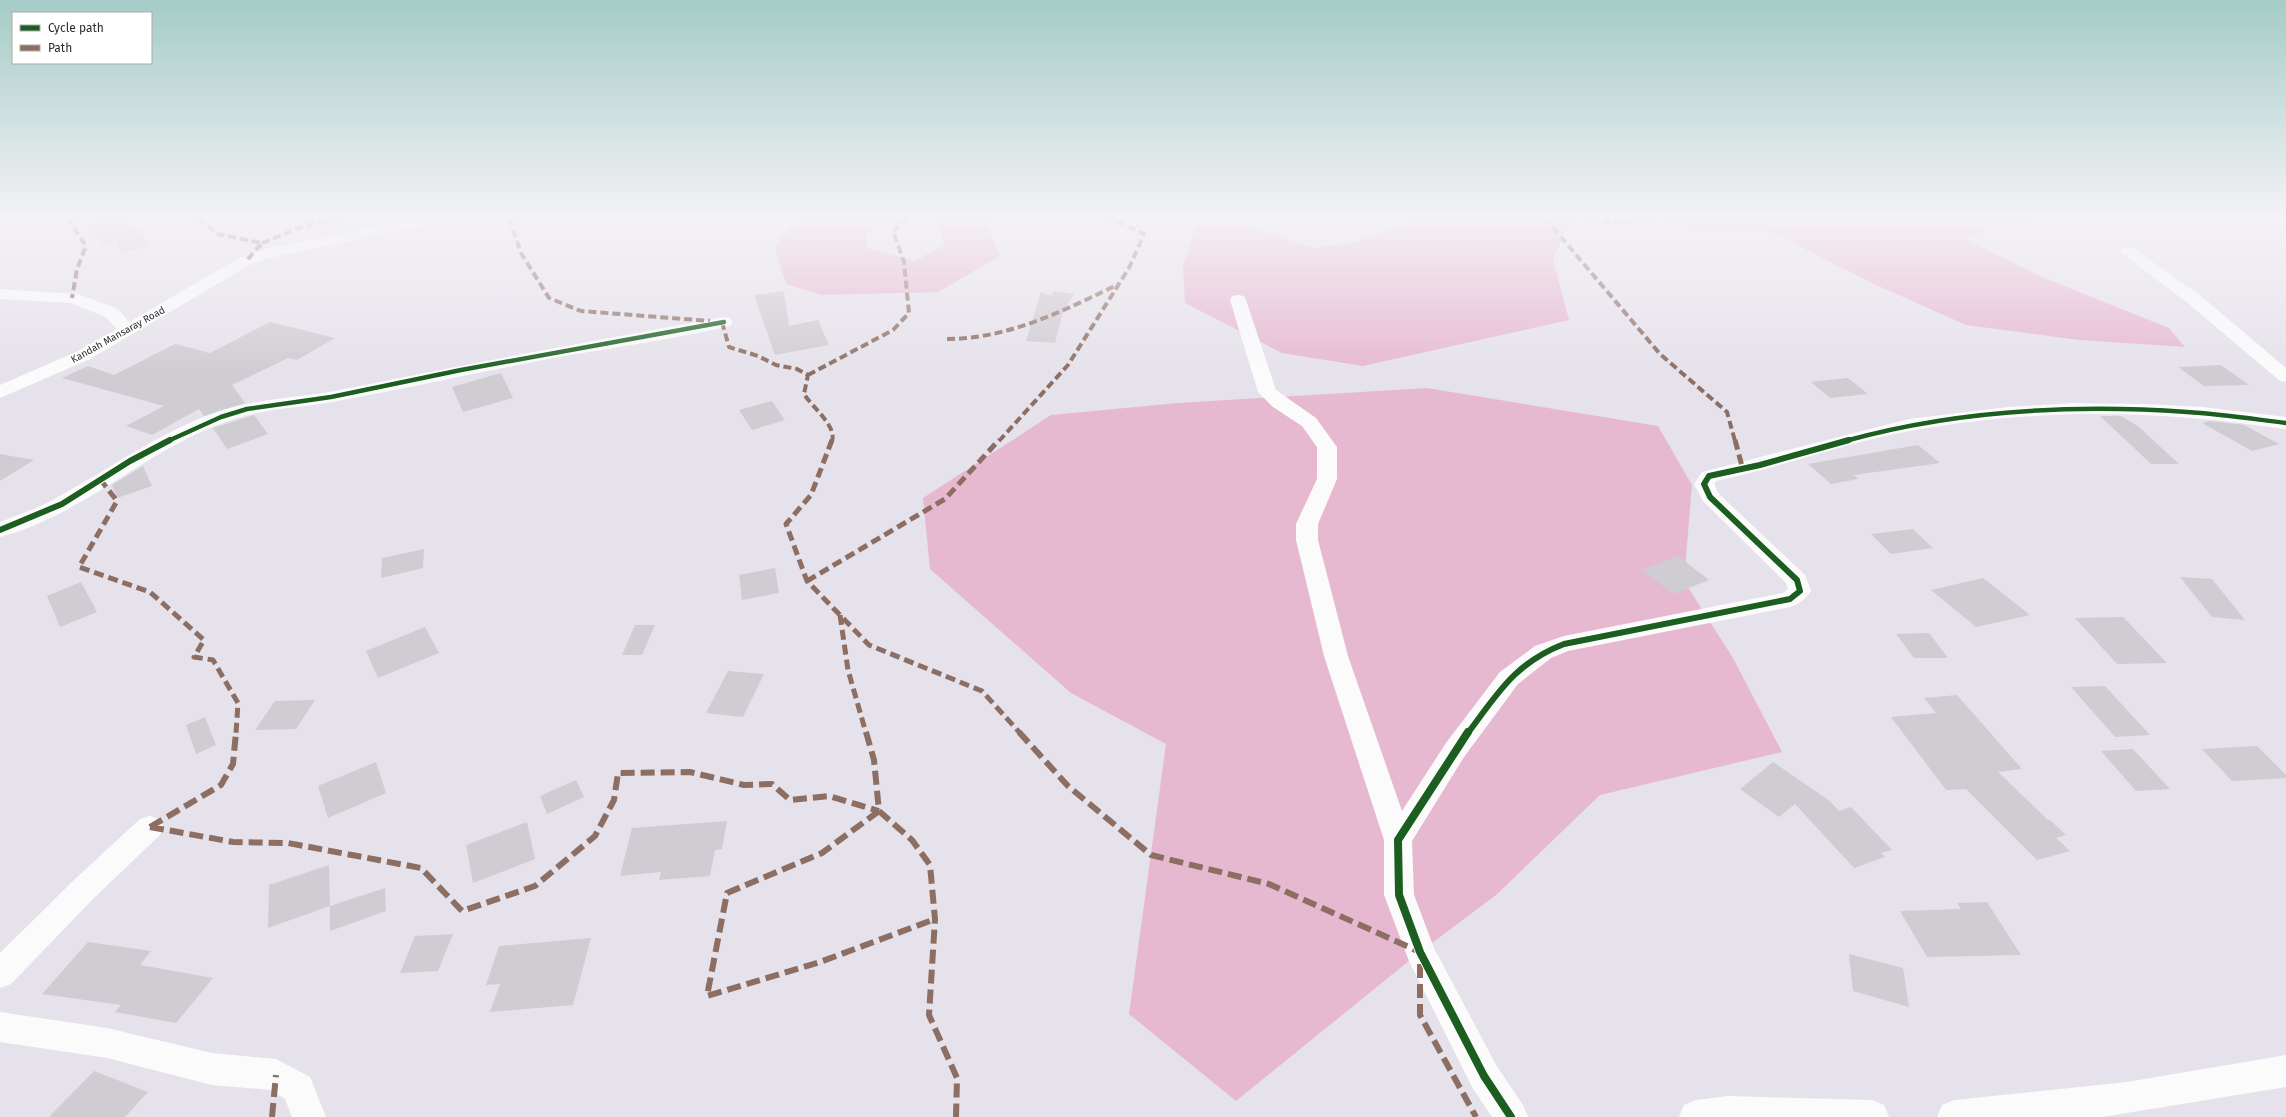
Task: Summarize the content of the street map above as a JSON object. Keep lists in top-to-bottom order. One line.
{"streets":{"street":["Kandah Mansaray Road"]},"legend":["Cycle path","Path"]}
